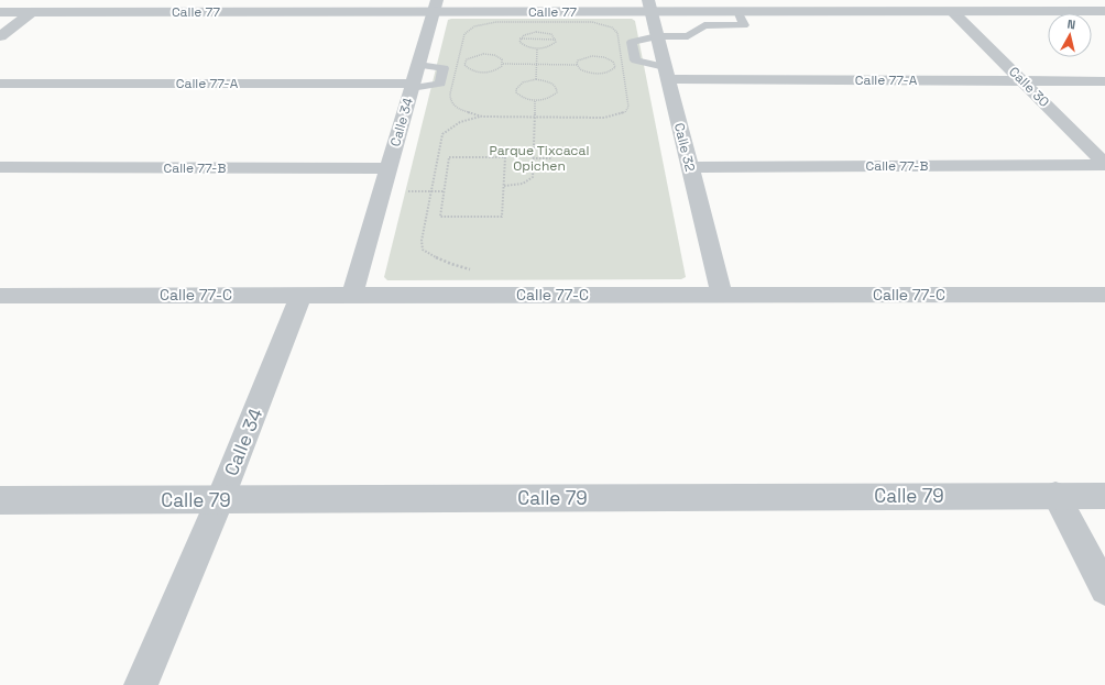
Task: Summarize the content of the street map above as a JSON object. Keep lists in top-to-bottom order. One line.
{"streets":{"street":["Calle 77","Calle 77-A","Calle 30","Calle 34","Calle 32","Calle 77-B","Calle 77-C","Calle 79"]},"crossings":[["Calle 77","Calle 30"],["Calle 77","Calle 34"],["Calle 77","Calle 32"],["Calle 77-A","Calle 30"],["Calle 77-A","Calle 34"],["Calle 77-A","Calle 32"],["Calle 30","Calle 77-B"],["Calle 34","Calle 77-B"],["Calle 34","Calle 77-C"],["Calle 34","Calle 79"],["Calle 32","Calle 77-B"],["Calle 32","Calle 77-C"]],"parks":["Parque Tixcacal Opichen"],"north":"top"}
